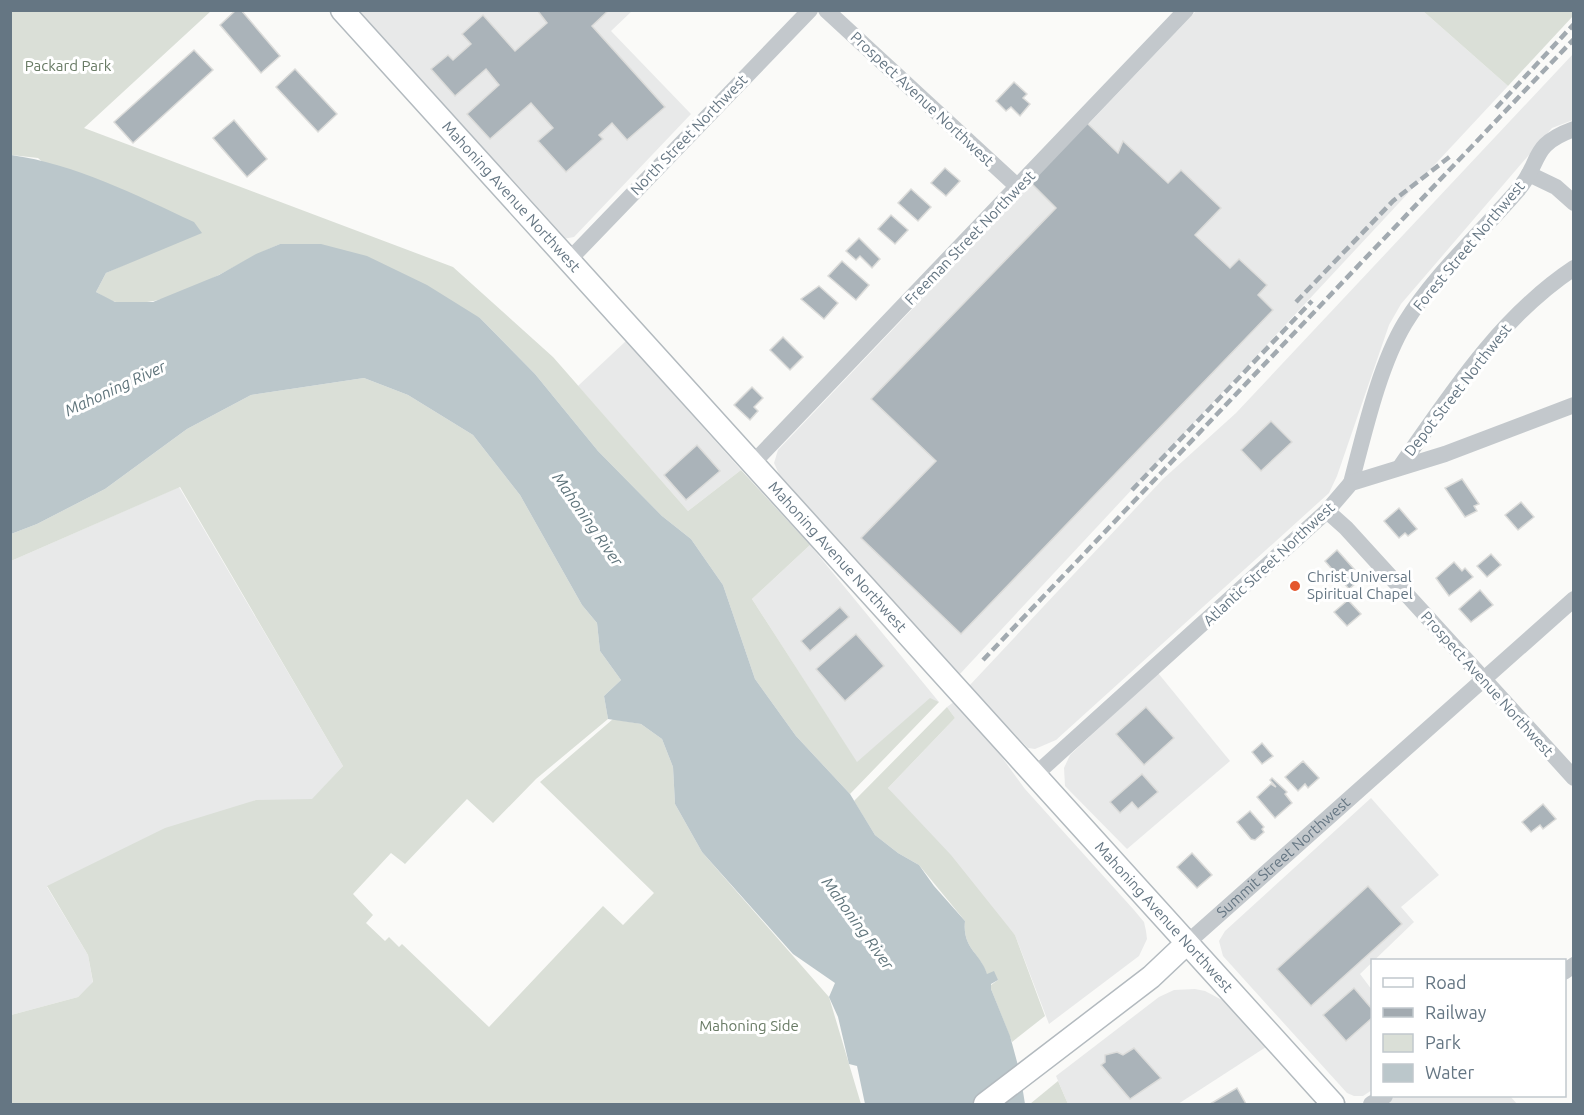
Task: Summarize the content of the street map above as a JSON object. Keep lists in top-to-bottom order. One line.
{"streets":{"main road":["Mahoning Avenue Northwest","Summit Street Northwest"],"street":["Prospect Avenue Northwest","North Street Northwest","Freeman Street Northwest","Forest Street Northwest","Depot Street Northwest","Atlantic Street Northwest"]},"crossings":[["Prospect Avenue Northwest","Freeman Street Northwest"],["Prospect Avenue Northwest","Atlantic Street Northwest"],["Prospect Avenue Northwest","Summit Street Northwest"],["North Street Northwest","Mahoning Avenue Northwest"],["Mahoning Avenue Northwest","Freeman Street Northwest"],["Mahoning Avenue Northwest","Atlantic Street Northwest"],["Mahoning Avenue Northwest","Summit Street Northwest"],["Forest Street Northwest","Atlantic Street Northwest"]],"water":["Mahoning River"],"parks":["Packard Park","Mahoning Side"],"places":["Christ Universal Spiritual Chapel"],"legend":["Road","Railway","Park","Water"]}
